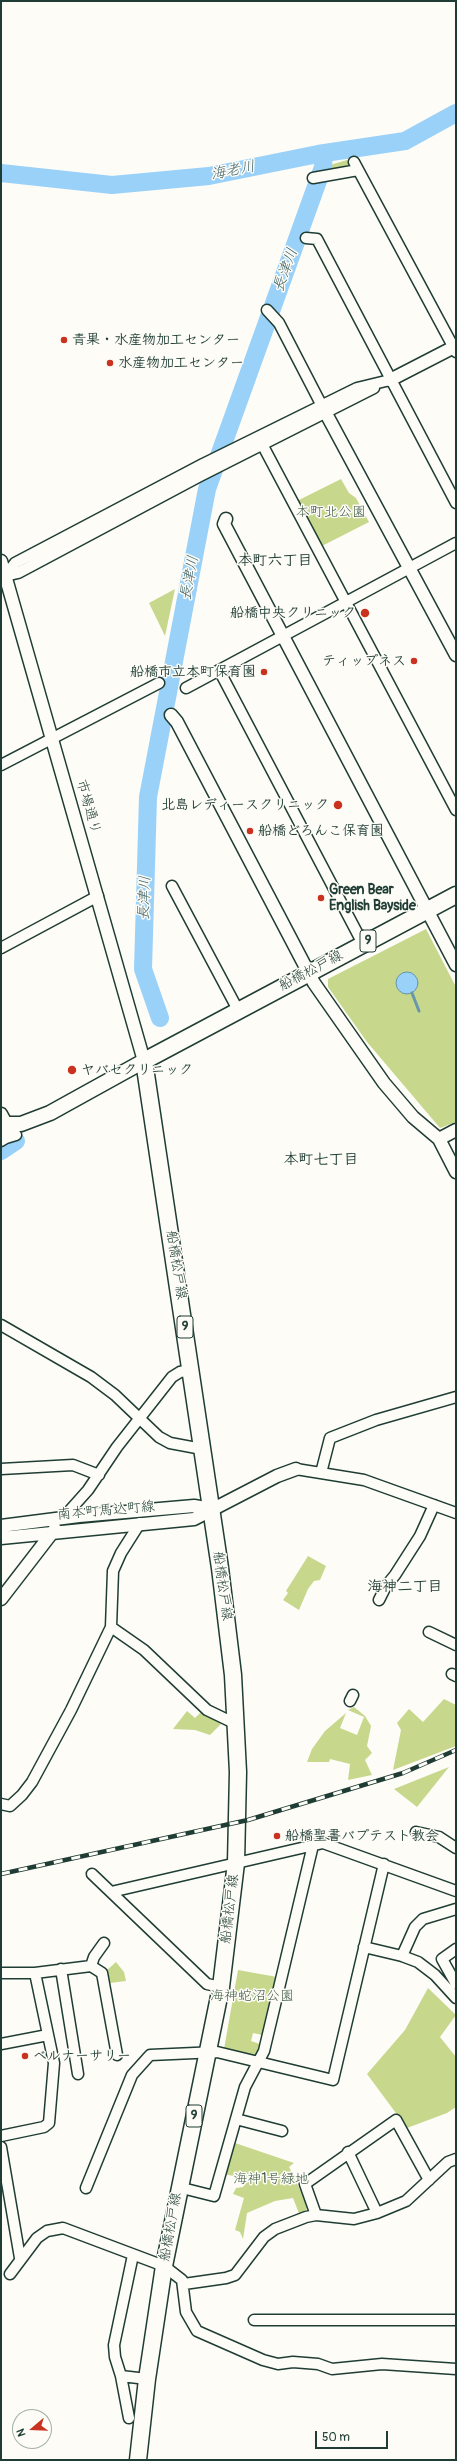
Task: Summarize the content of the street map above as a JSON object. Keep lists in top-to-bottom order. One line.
{"streets":{"main road":["9","船橋松戸線"],"street":["市場通り","南本町馬込町線"]},"crossings":[["市場通り","船橋松戸線"],["船橋松戸線","南本町馬込町線"]],"districts":["本町六丁目","本町七丁目","海神二丁目"],"water":["海老川","長津川"],"parks":["本町北公園","海神蛇沼公園","海神1号緑地"],"places":["青果・水産物加工センター","水産物加工センター","船橋中央クリニック","ティップネス","船橋市立本町保育園","北島レディースクリニック","船橋どろんこ保育園","Green Bear English Bayside","ヤバセクリニック","船橋聖書バプテスト教会","ベルナーサリー"],"scale_bar":"50 m","north":"left"}
